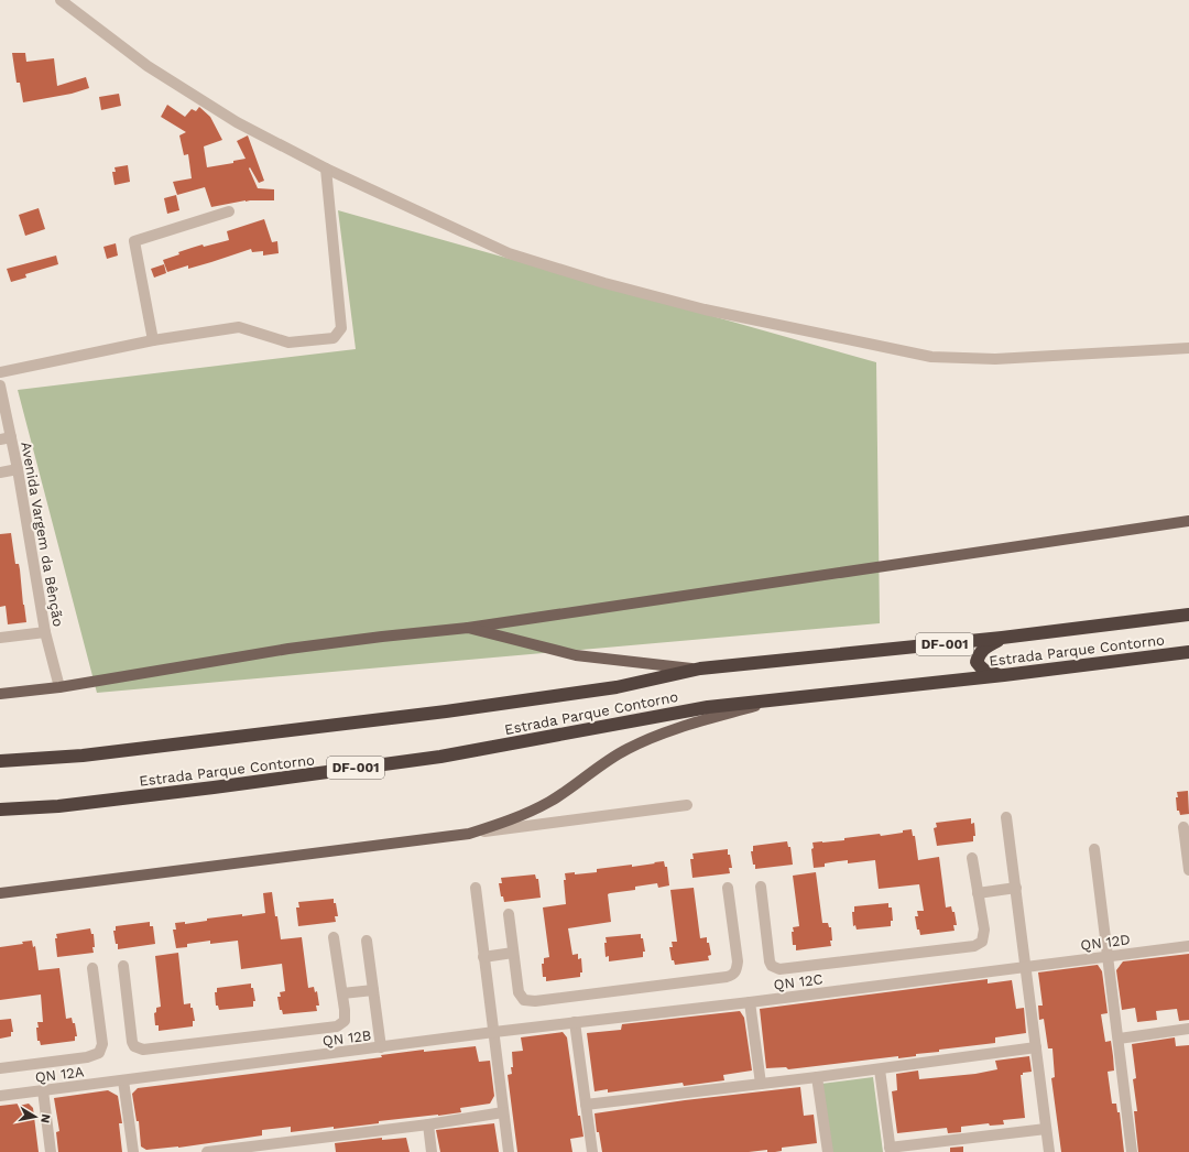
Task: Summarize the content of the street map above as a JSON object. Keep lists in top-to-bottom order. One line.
{"streets":{"highway":["DF-001","Estrada Parque Contorno"],"street":["Avenida Vargem da Bênção","QN 12D","QN 12C","QN 12B","QN 12A"]},"crossings":[["QN 12D","QN 12C"],["QN 12C","QN 12B"],["QN 12B","QN 12A"]],"north":"right"}
